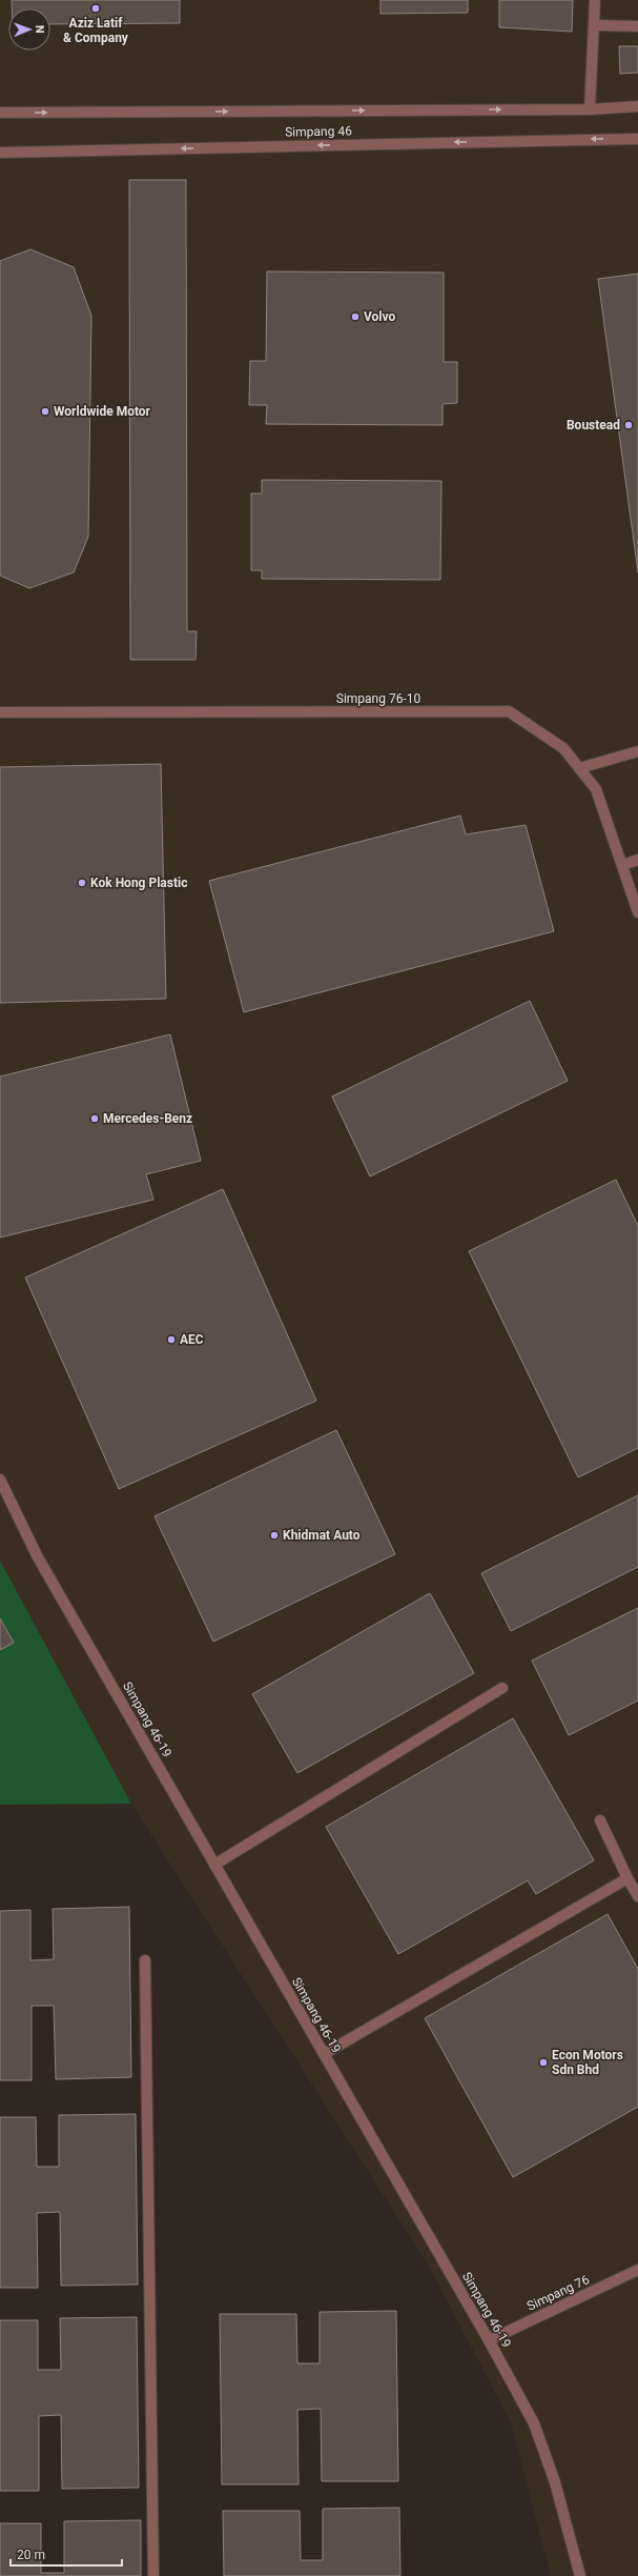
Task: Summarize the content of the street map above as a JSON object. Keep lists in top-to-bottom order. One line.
{"streets":{"street":["Simpang 46","Simpang 76-10","Simpang 46-19","Simpang 76"]},"crossings":[["Simpang 46-19","Simpang 76"]],"places":["Aziz Latif & Company","Volvo","Worldwide Motor","Boustead","Kok Hong Plastic","Mercedes-Benz","AEC","Khidmat Auto","Econ Motors Sdn Bhd"],"scale_bar":"20 m","north":"right"}
